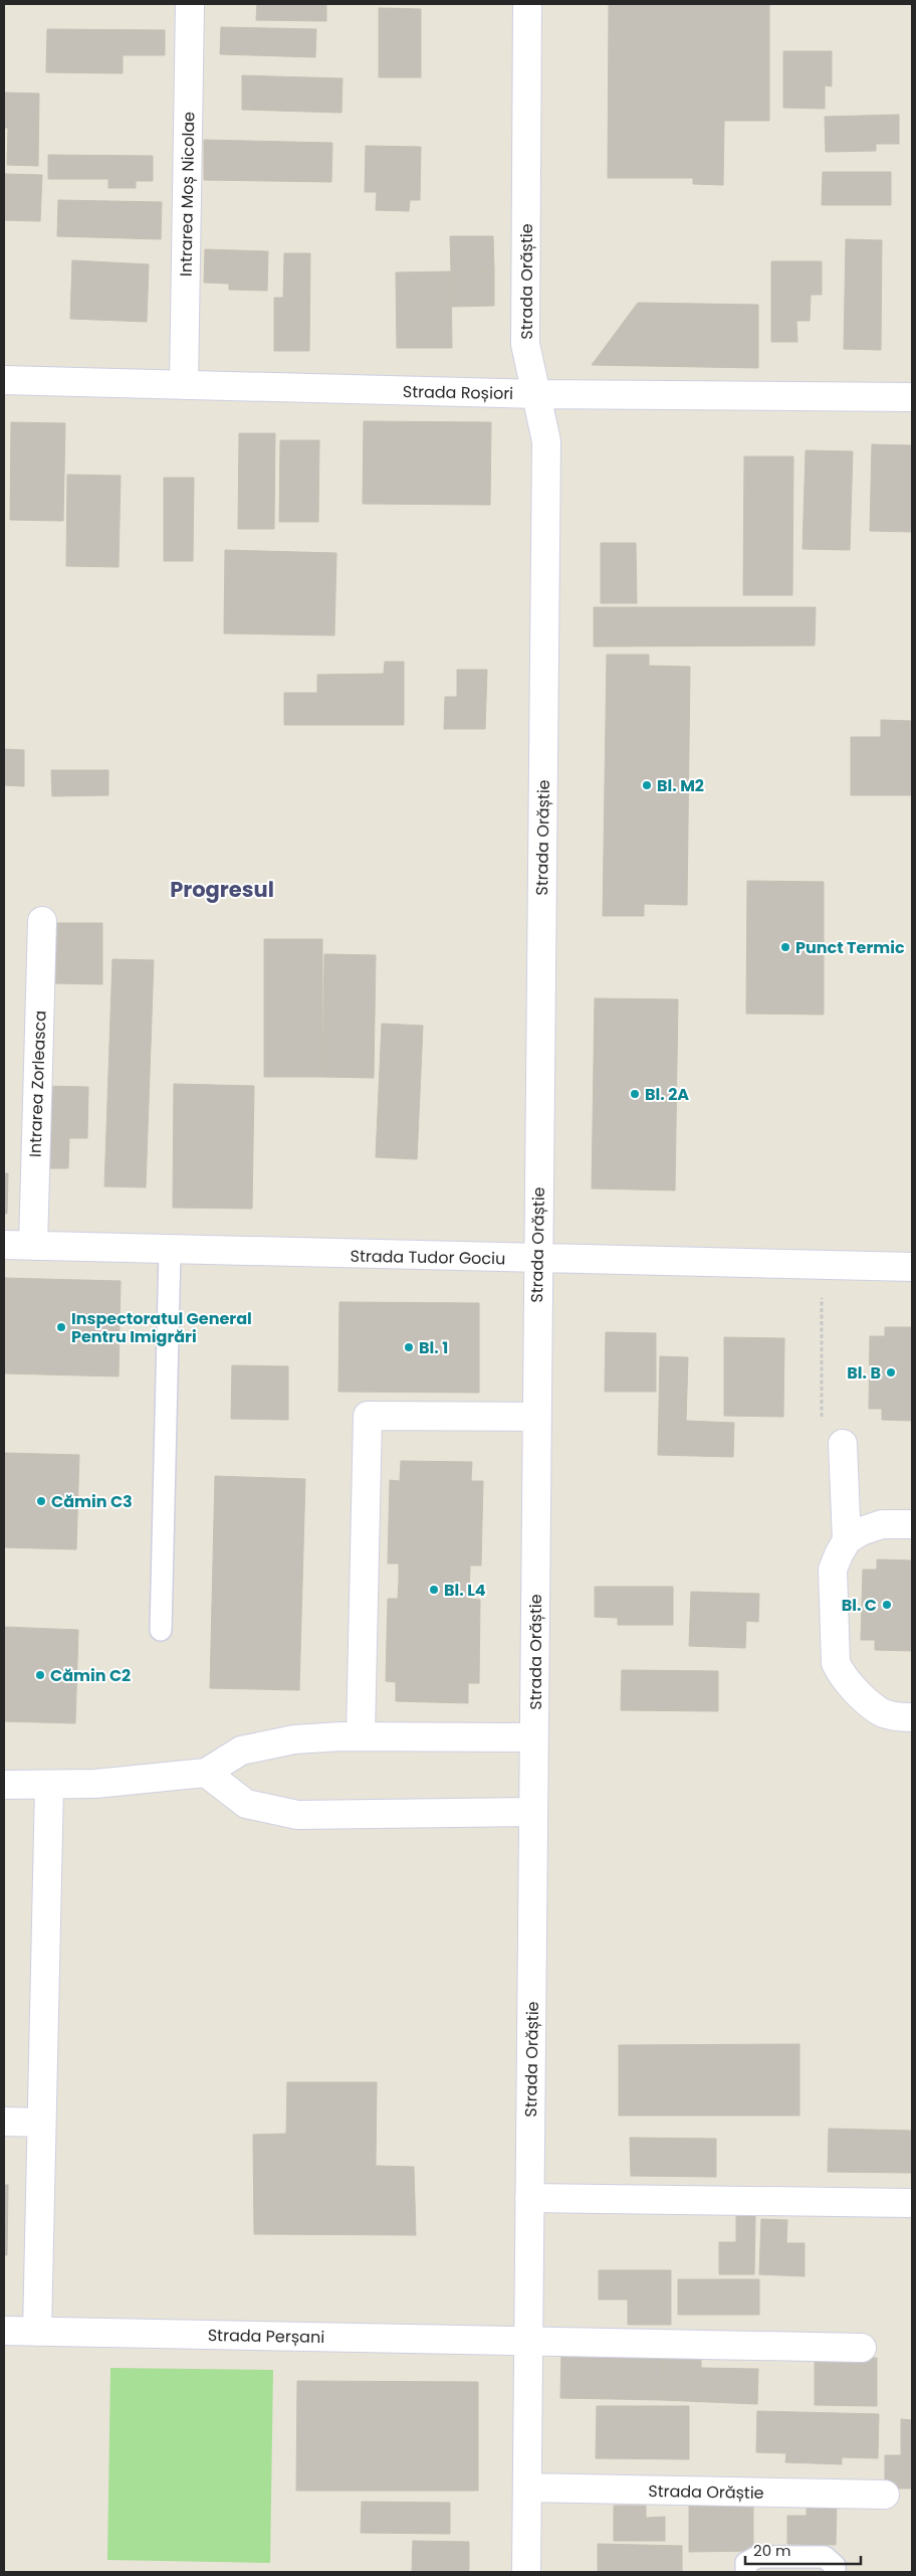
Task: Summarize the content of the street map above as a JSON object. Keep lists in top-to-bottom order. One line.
{"streets":{"street":["Intrarea Moș Nicolae","Strada Orăștie","Strada Roșiori","Intrarea Zorleasca","Strada Tudor Gociu","Strada Perșani"]},"crossings":[["Intrarea Moș Nicolae","Strada Roșiori"],["Strada Orăștie","Strada Roșiori"],["Strada Orăștie","Strada Tudor Gociu"],["Strada Orăștie","Strada Perșani"],["Intrarea Zorleasca","Strada Tudor Gociu"]],"districts":["Progresul"],"places":["Bl. M2","Punct Termic","Bl. 2A","Inspectoratul General Pentru Imigrări","Bl. 1","Bl. B","Cămin C3","Bl. L4","Bl. C","Cămin C2"],"scale_bar":"20 m"}
